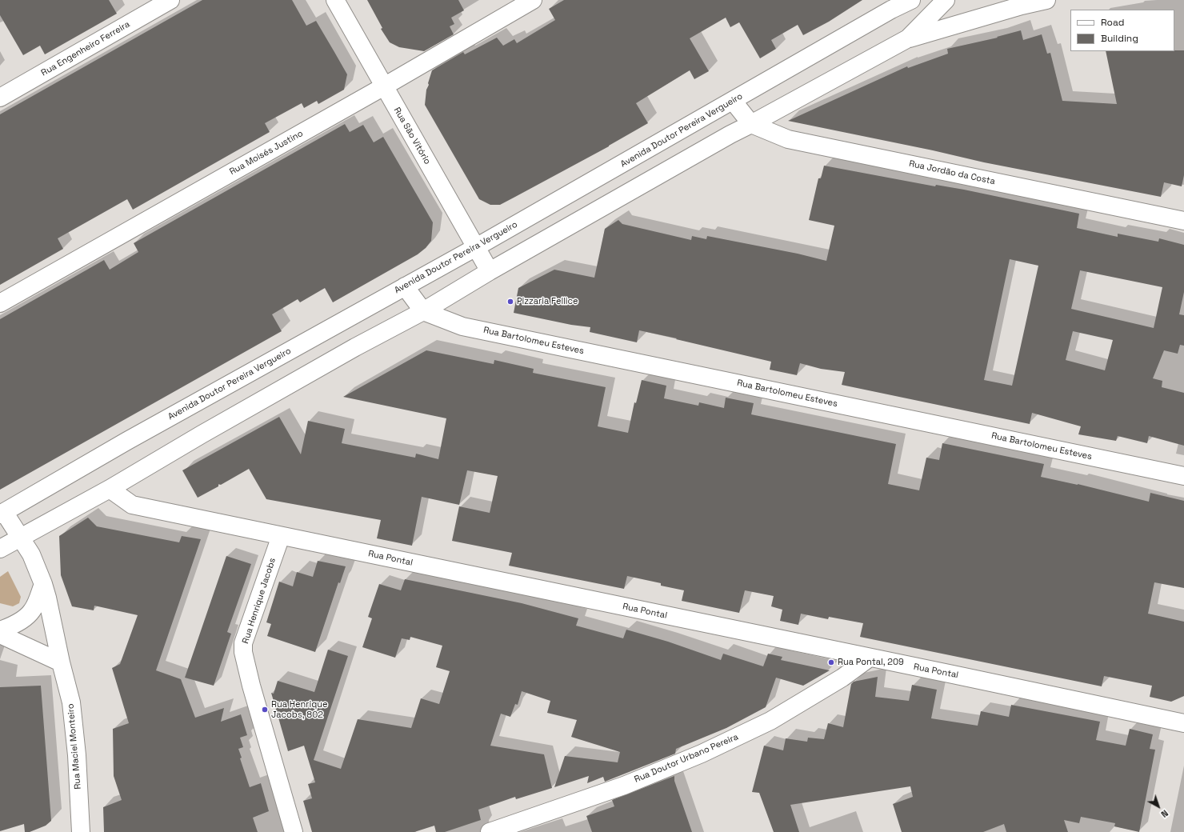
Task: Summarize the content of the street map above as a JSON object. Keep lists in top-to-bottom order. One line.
{"streets":{"street":["Rua Engenheiro Ferreira","Avenida Doutor Pereira Vergueiro","Rua São Vitório","Rua Moisés Justino","Rua Jordão da Costa","Rua Bartolomeu Esteves","Rua Pontal","Rua Henrique Jacobs","Rua Maciel Monteiro","Rua Doutor Urbano Pereira"]},"crossings":[["Avenida Doutor Pereira Vergueiro","Rua São Vitório"],["Avenida Doutor Pereira Vergueiro","Rua Jordão da Costa"],["Avenida Doutor Pereira Vergueiro","Rua Maciel Monteiro"],["Rua São Vitório","Rua Moisés Justino"],["Rua Pontal","Rua Henrique Jacobs"],["Rua Pontal","Rua Doutor Urbano Pereira"]],"places":["Pizzaria Fellice","Rua Pontal, 209","Rua Henrique Jacobs, 802"],"legend":["Road","Building"],"north":"bottom right"}
